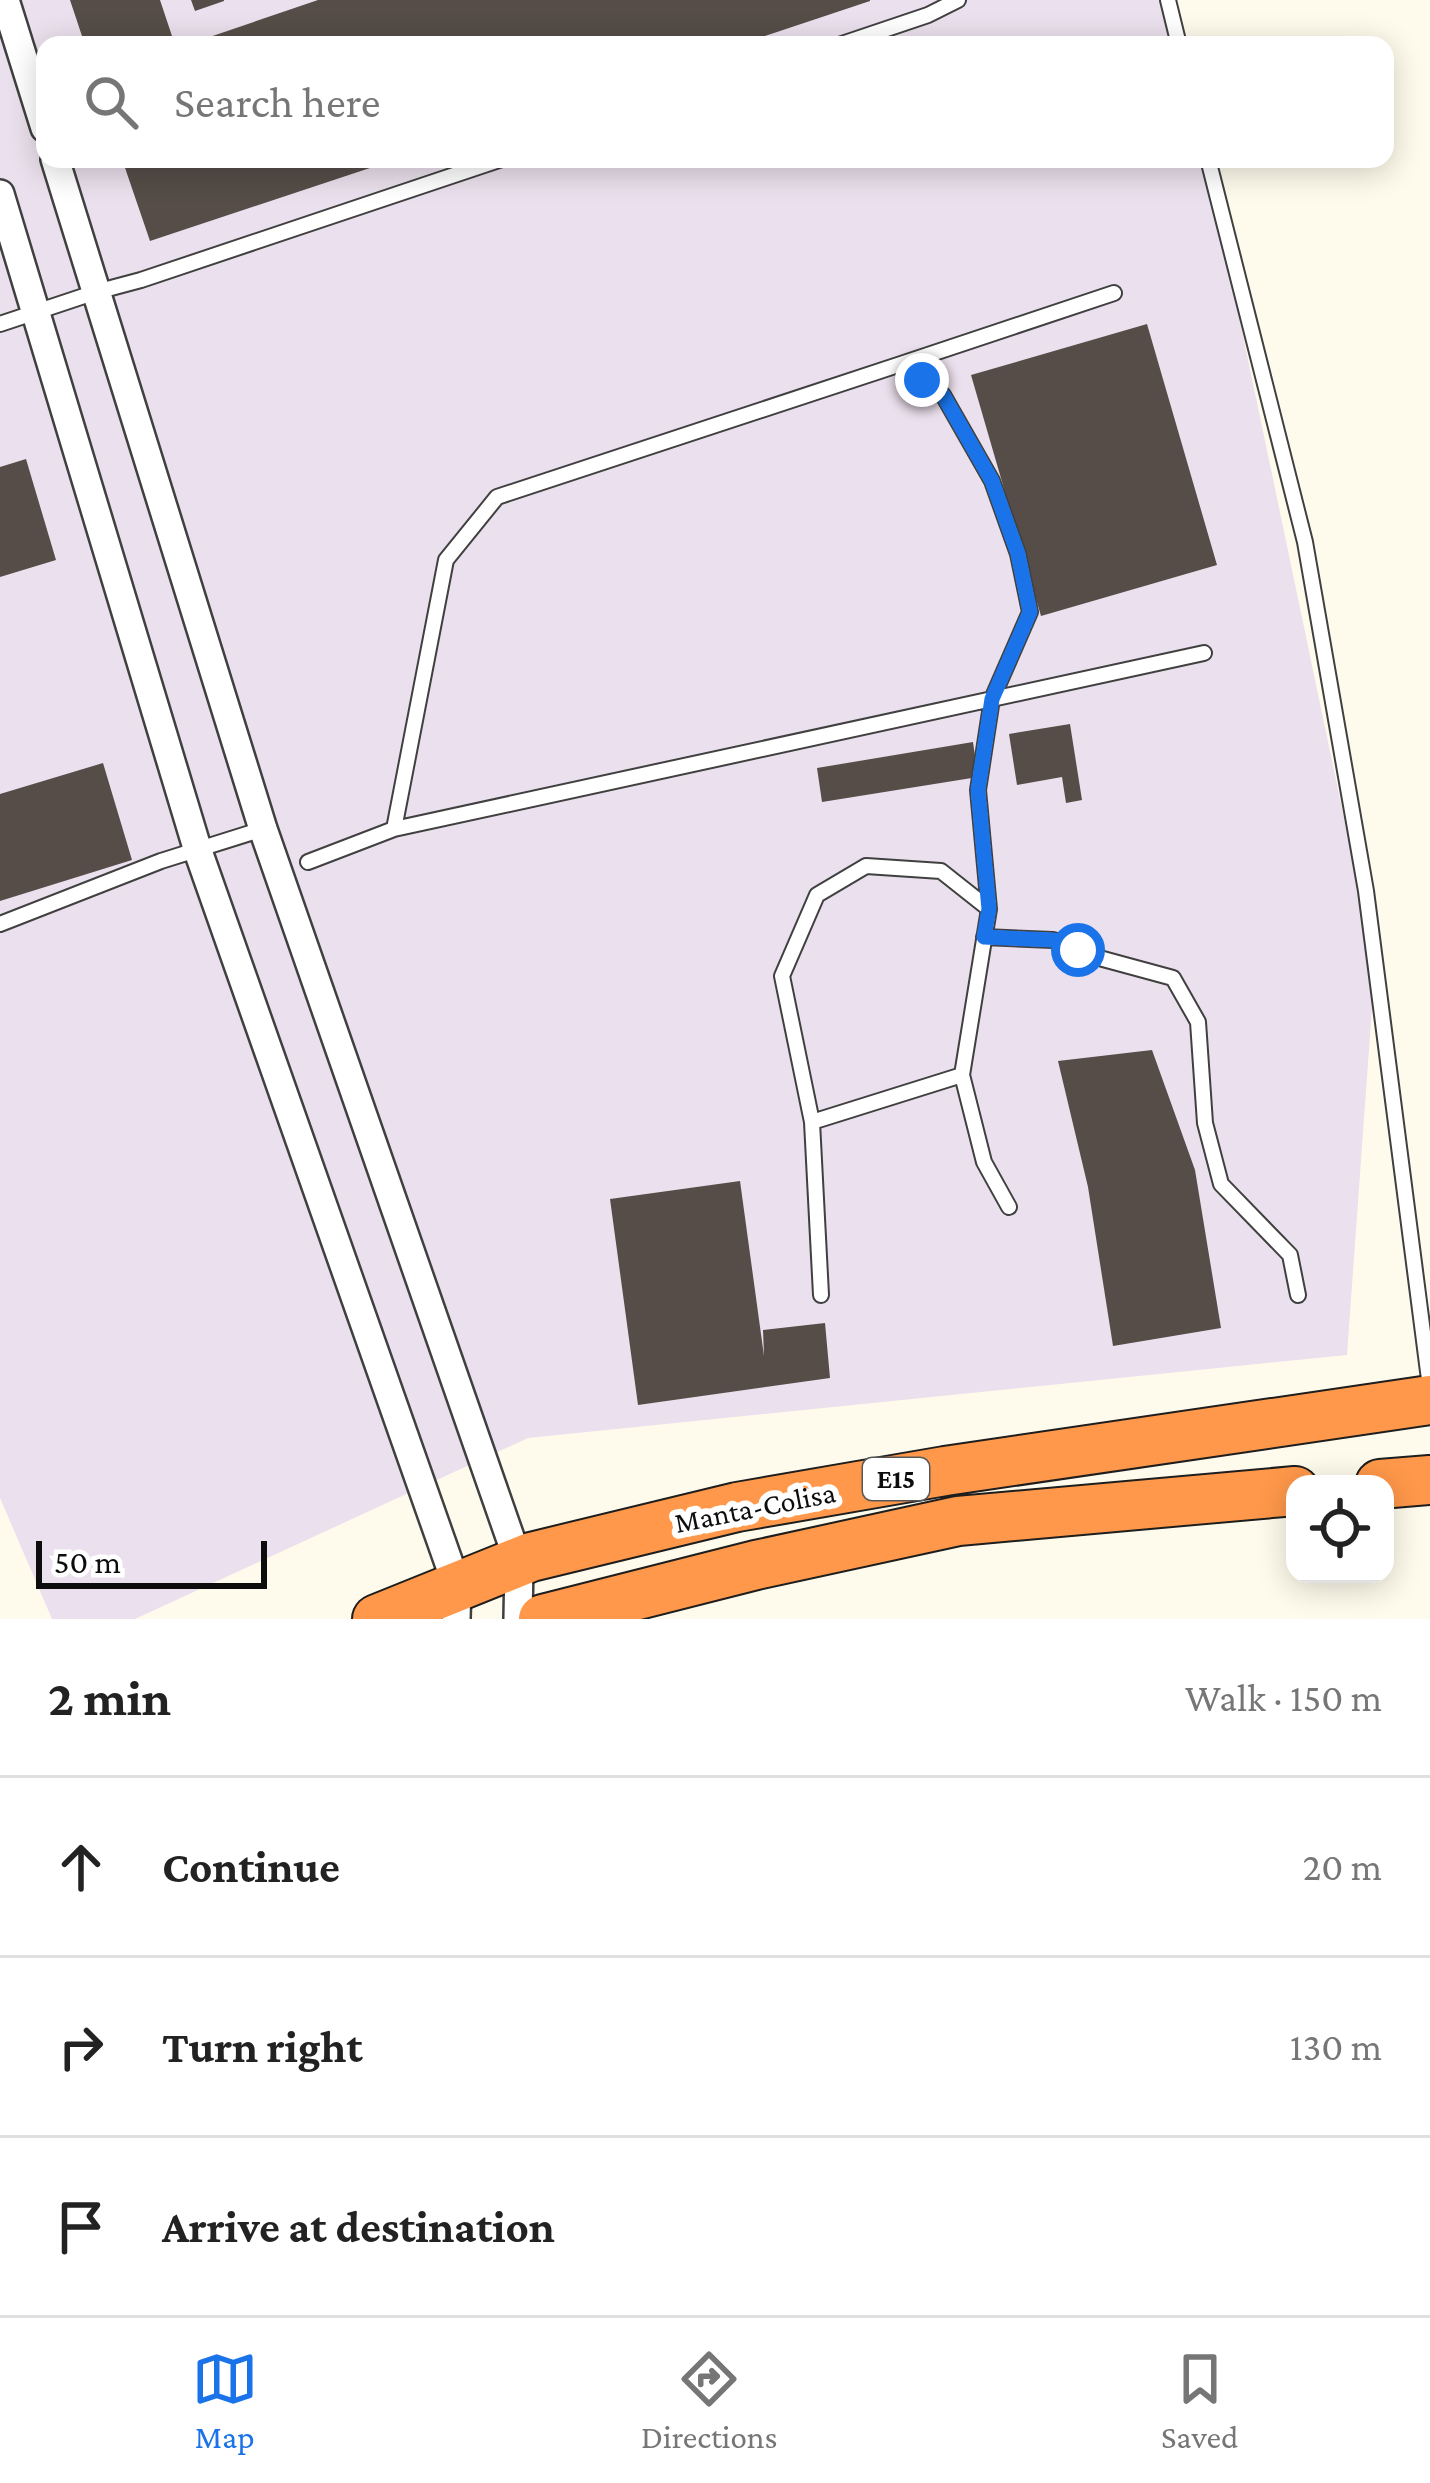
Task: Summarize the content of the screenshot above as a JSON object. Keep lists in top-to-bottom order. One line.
{"streets":{"highway":["E15","Manta-Colisa"]},"scale_bar":"50 m","page":{"search":"Search here","scale":"50 m","heading":["2 min","Walk · 150 m"],"list":[["Continue","20 m"],["Turn right","130 m"],"Arrive at destination"],"nav":["Map","Directions","Saved"]}}
